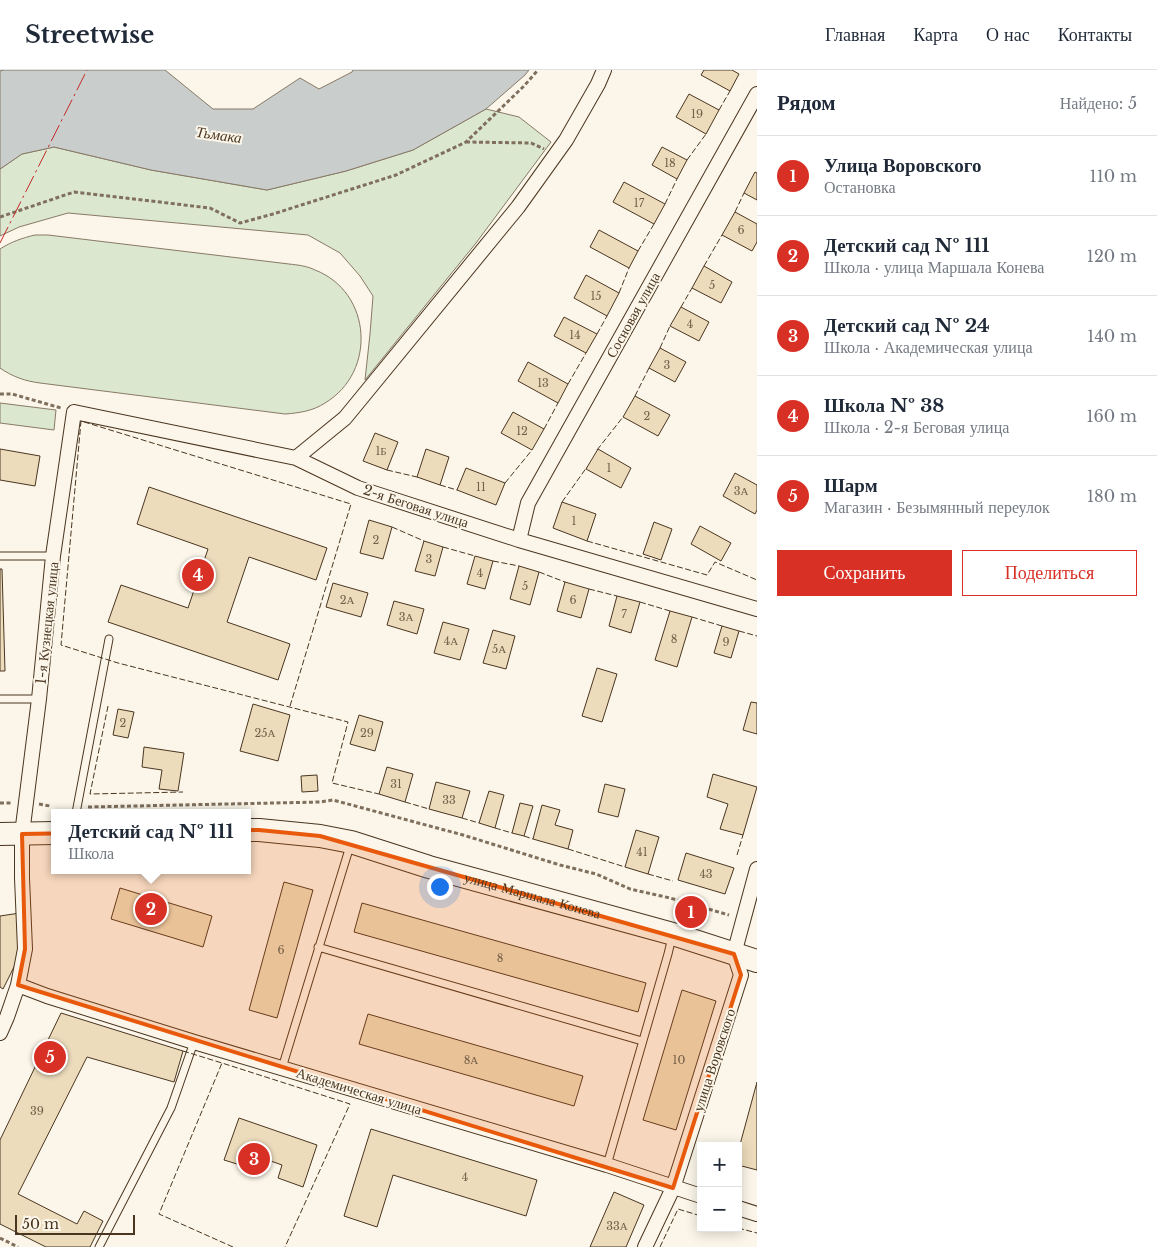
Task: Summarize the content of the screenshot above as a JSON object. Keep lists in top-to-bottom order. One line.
{"streets":{"main road":["улица Маршала Конева"],"street":["Сосновая улица","2-я Беговая улица","1-я Кузнецкая улица","улица Воровского","Академическая улица"]},"crossings":[["Сосновая улица","2-я Беговая улица"],["2-я Беговая улица","1-я Кузнецкая улица"],["1-я Кузнецкая улица","Академическая улица"],["улица Маршала Конева","улица Воровского"],["улица Воровского","Академическая улица"]],"water":["Тьмака"],"house_numbers":["19","18","17","6","5","15","4","14","3","13","2","12","1Б","1","11","3А","1","2","3","4","5","2А","6","7","3А","8","4А","9","5А","2","25А","29","31","33","41","43","6","8","8А","10","39","4","33А"],"scale_bar":"50 m","page":{"header":"Streetwise","nav":["Главная","Карта","О нас","Контакты"],"heading":["Рядом","Найдено: 5"],"list":[{"mark":"1","name":"Улица Воровского","note":"Остановка","value":"110 m"},{"mark":"2","name":"Детский сад № 111","note":"Школа · улица Маршала Конева","value":"120 m"},{"mark":"3","name":"Детский сад № 24","note":"Школа · Академическая улица","value":"140 m"},{"mark":"4","name":"Школа № 38","note":"Школа · 2-я Беговая улица","value":"160 m"},{"mark":"5","name":"Шарм","note":"Магазин · Безымянный переулок","value":"180 m"}],"buttons":["Сохранить","Поделиться"],"pins":["4","2","1","5","3"],"popup":["Детский сад № 111","Школа"],"map_buttons":["+","−"],"scale":"50 m"}}
